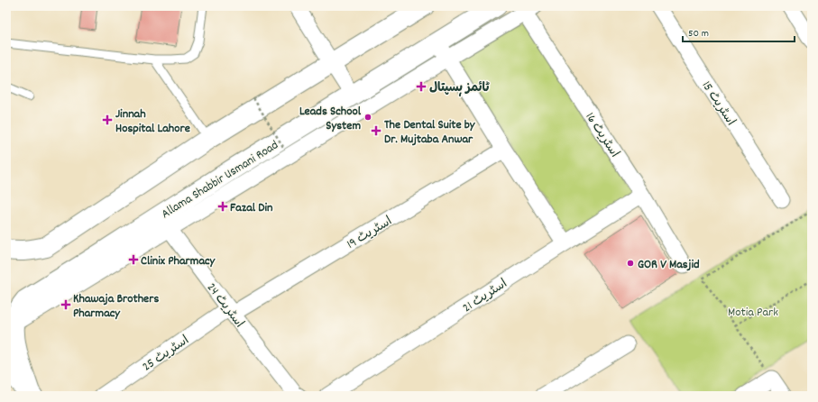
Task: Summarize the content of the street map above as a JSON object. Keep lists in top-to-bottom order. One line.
{"streets":{"main road":["Allama Shabbir Usmani Road"],"street":["اسٹریٹ 15","اسٹریٹ 16","اسٹریٹ 19","اسٹریٹ 21","اسٹریٹ 24","اسٹریٹ 25"]},"crossings":[["اسٹریٹ 16","اسٹریٹ 21"],["Allama Shabbir Usmani Road","اسٹریٹ 24"],["اسٹریٹ 19","اسٹریٹ 24"],["اسٹریٹ 19","اسٹریٹ 25"],["اسٹریٹ 24","اسٹریٹ 25"]],"parks":["Motia Park"],"places":{"health":["ٹائمز ہسپتال","Jinnah Hospital Lahore","The Dental Suite by Dr. Mujtaba Anwar","Fazal Din","Clinix Pharmacy","Khawaja Brothers Pharmacy"],"other":["Leads School System","GOR V Masjid"]},"scale_bar":"50 m"}
